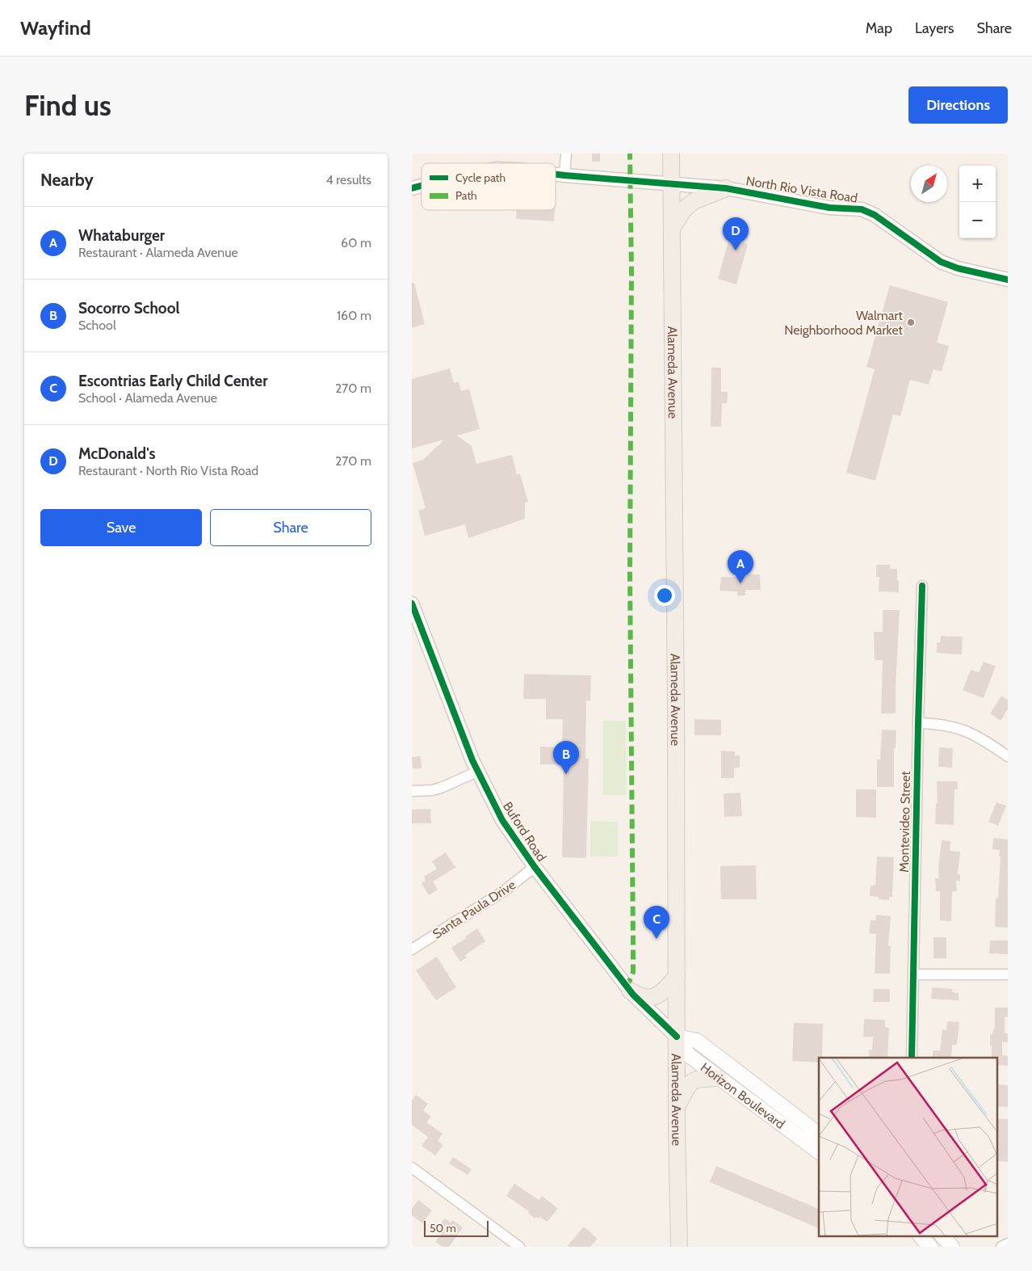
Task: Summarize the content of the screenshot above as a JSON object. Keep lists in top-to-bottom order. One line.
{"streets":{"main road":["Alameda Avenue","Horizon Boulevard"],"street":["North Rio Vista Road","Montevideo Street","Buford Road","Santa Paula Drive"]},"crossings":[["North Rio Vista Road","Alameda Avenue"],["Alameda Avenue","Buford Road"],["Alameda Avenue","Horizon Boulevard"],["Buford Road","Santa Paula Drive"],["Buford Road","Horizon Boulevard"]],"places":["Walmart Neighborhood Market"],"legend":["Cycle path","Path"],"scale_bar":"50 m","north":"top right","page":{"header":"Wayfind","nav":["Map","Layers","Share"],"buttons":["Directions",["Save","Share"]],"title":"Find us","heading":["Nearby","4 results"],"map_buttons":["+","−"],"list":[{"mark":"A","name":"Whataburger","note":"Restaurant · Alameda Avenue","value":"60 m"},{"mark":"B","name":"Socorro School","note":"School","value":"160 m"},{"mark":"C","name":"Escontrias Early Child Center","note":"School · Alameda Avenue","value":"270 m"},{"mark":"D","name":"McDonald's","note":"Restaurant · North Rio Vista Road","value":"270 m"}],"pins":["D","A","B","C"],"scale":"50 m"}}
